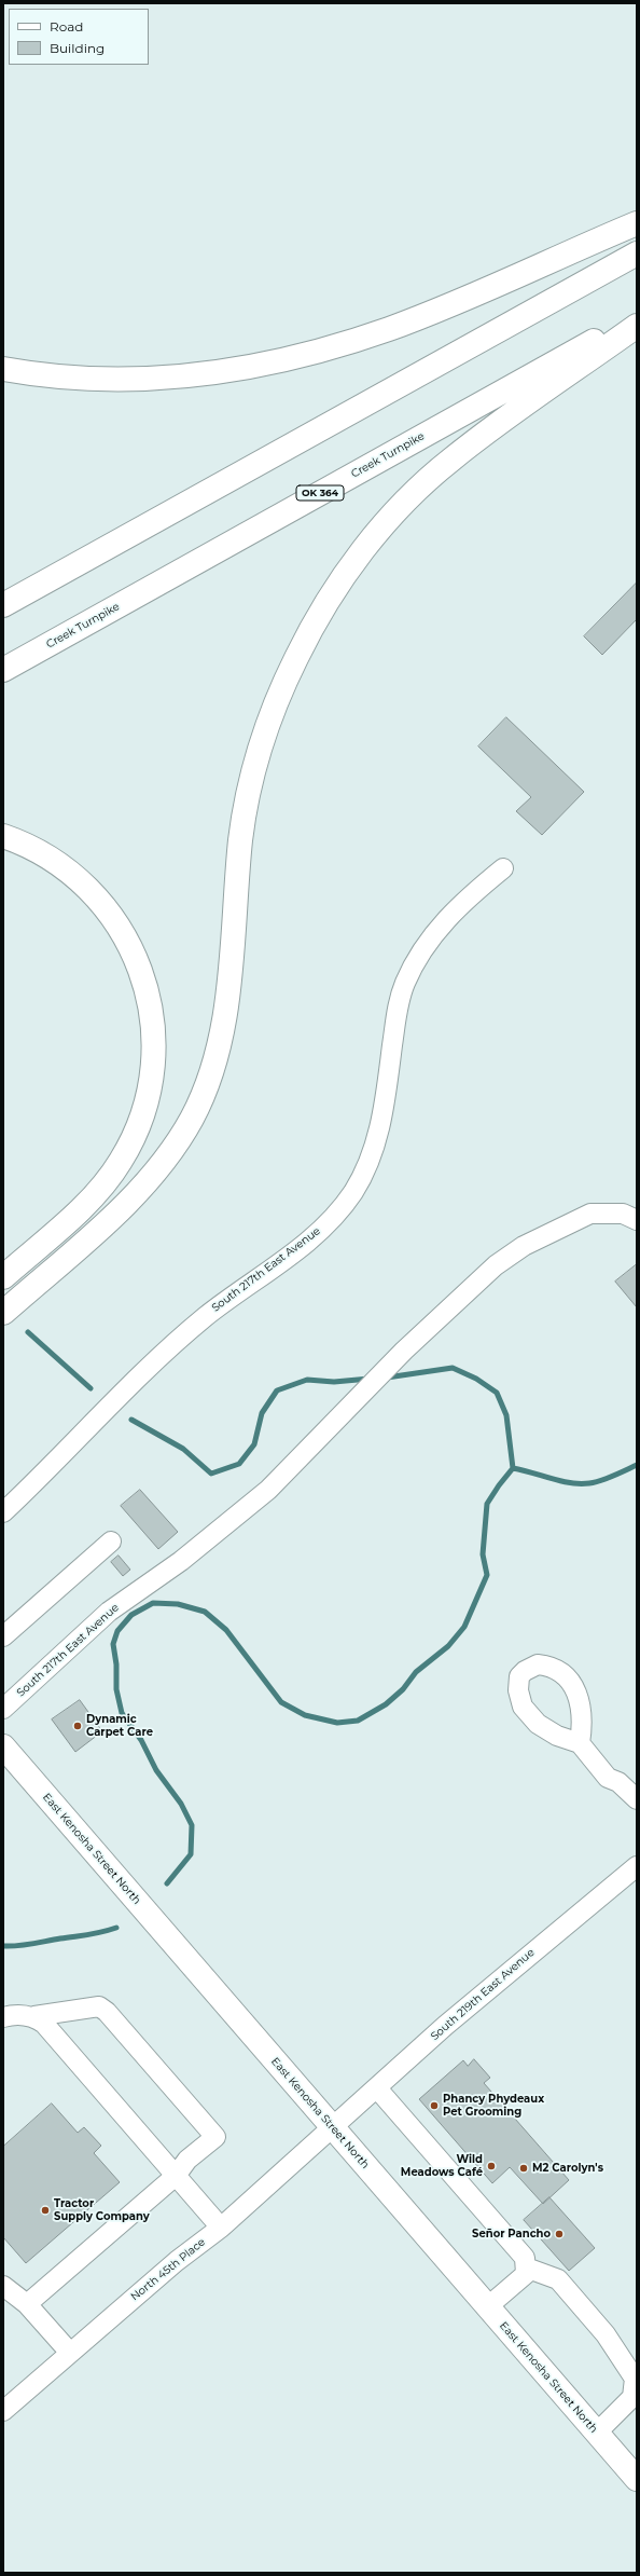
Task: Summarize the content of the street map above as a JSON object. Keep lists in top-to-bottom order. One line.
{"streets":{"main road":["Creek Turnpike","OK 364","East Kenosha Street North"],"street":["South 217th East Avenue","South 219th East Avenue","North 45th Place"]},"crossings":[["East Kenosha Street North","South 219th East Avenue"],["East Kenosha Street North","North 45th Place"],["South 219th East Avenue","North 45th Place"]],"places":["Dynamic Carpet Care","Phancy Phydeaux Pet Grooming","Wild Meadows Café","M2 Carolyn's","Tractor Supply Company","Señor Pancho"],"legend":["Road","Building"]}
